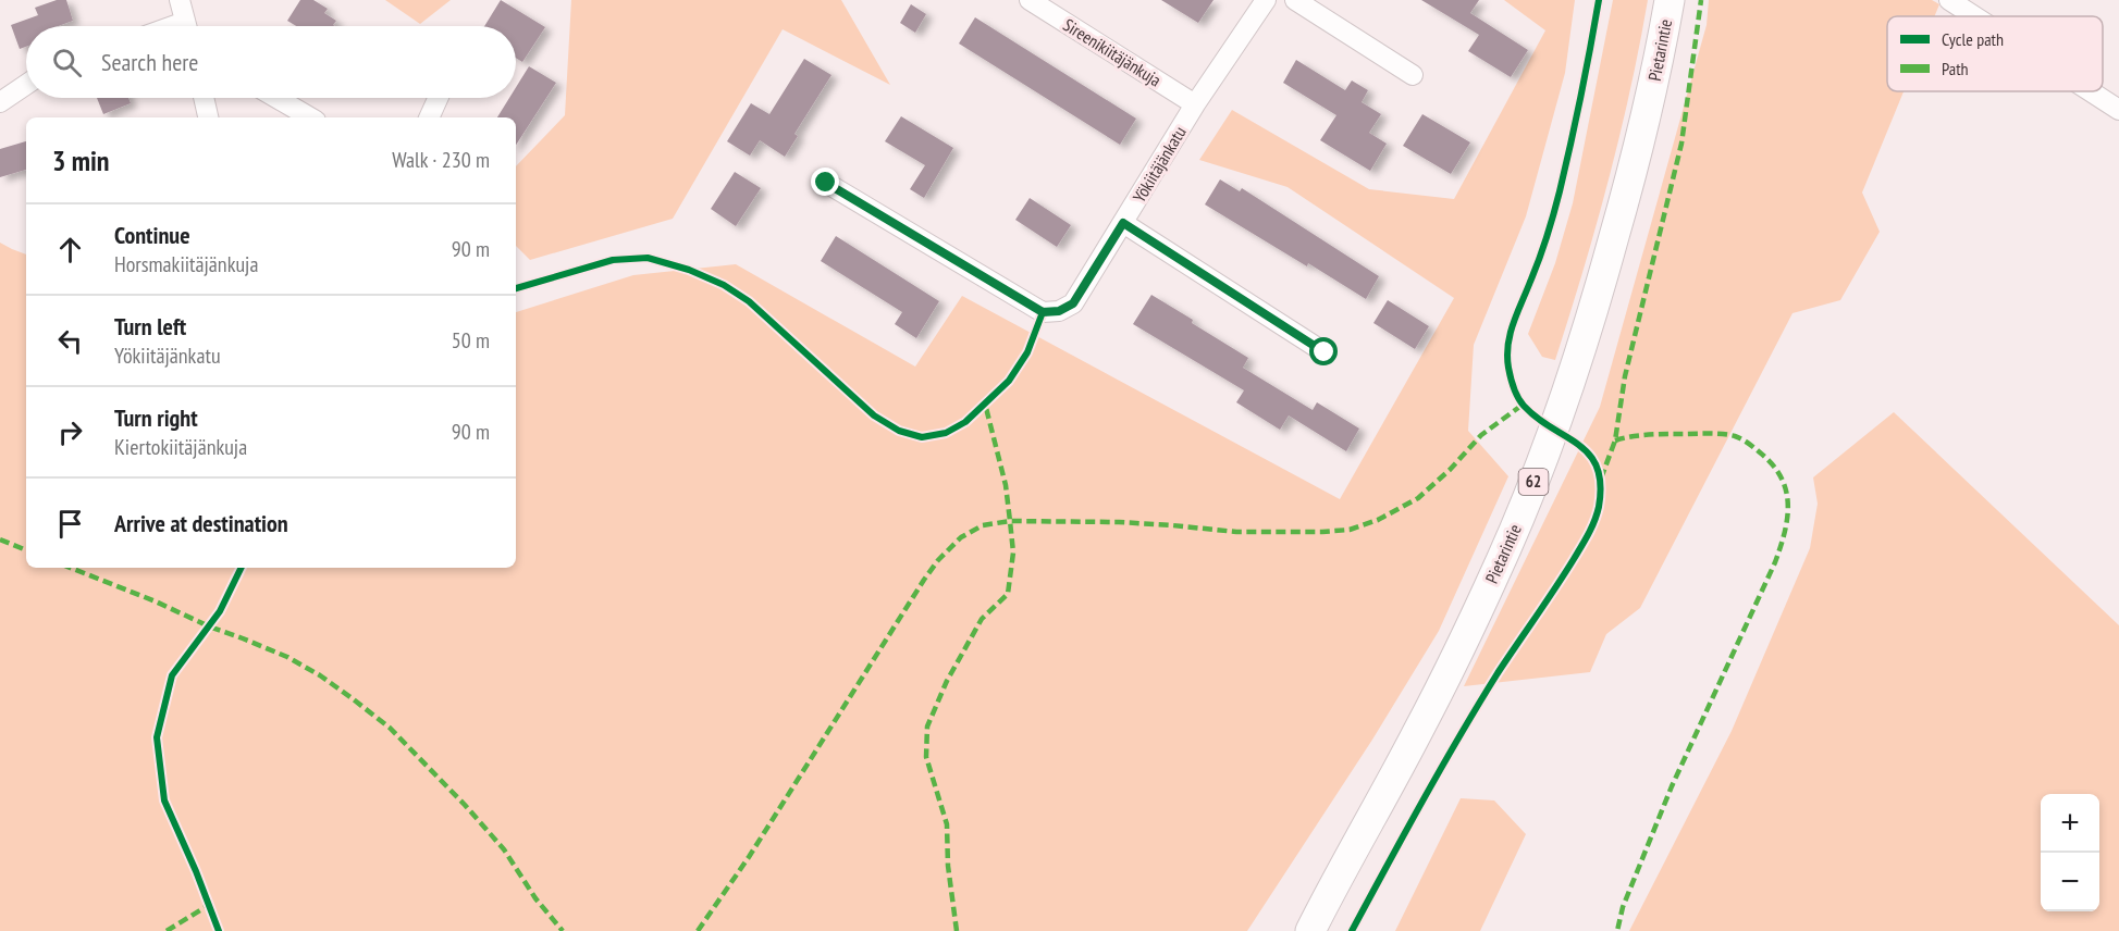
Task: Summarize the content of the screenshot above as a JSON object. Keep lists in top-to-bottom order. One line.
{"streets":{"main road":["Pietarintie","62"],"street":["Sireenikiitäjänkuja","Yökiitäjänkatu"]},"crossings":[["Sireenikiitäjänkuja","Yökiitäjänkatu"]],"legend":["Cycle path","Path"],"page":{"search":"Search here","heading":["3 min","Walk · 230 m"],"list":[["Continue","Horsmakiitäjänkuja","90 m"],["Turn left","Yökiitäjänkatu","50 m"],["Turn right","Kiertokiitäjänkuja","90 m"],"Arrive at destination"],"map_buttons":["+","−"]}}
